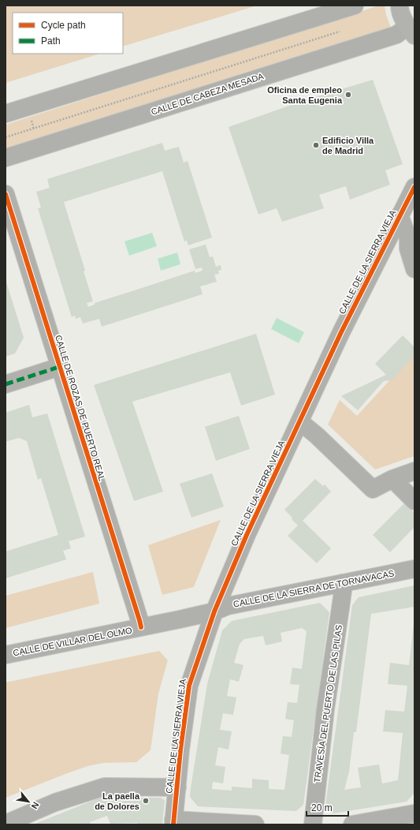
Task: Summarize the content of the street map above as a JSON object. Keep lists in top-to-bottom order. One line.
{"streets":{"street":["CALLE DE CABEZA MESADA","CALLE DE LA SIERRA VIEJA","CALLE DE ROZAS DE PUERTO REAL","CALLE DE LA SIERRA DE TORNAVACAS","CALLE DE VILLAR DEL OLMO","TRAVESÍA DEL PUERTO DE LAS PILAS"]},"crossings":[["CALLE DE LA SIERRA VIEJA","CALLE DE LA SIERRA DE TORNAVACAS"],["CALLE DE LA SIERRA VIEJA","CALLE DE VILLAR DEL OLMO"],["CALLE DE ROZAS DE PUERTO REAL","CALLE DE VILLAR DEL OLMO"],["CALLE DE LA SIERRA DE TORNAVACAS","CALLE DE VILLAR DEL OLMO"],["CALLE DE LA SIERRA DE TORNAVACAS","TRAVESÍA DEL PUERTO DE LAS PILAS"]],"places":["Oficina de empleo Santa Eugenia","Edificio Villa de Madrid","La paella de Dolores"],"legend":["Cycle path","Path"],"scale_bar":"20 m","north":"bottom right"}
